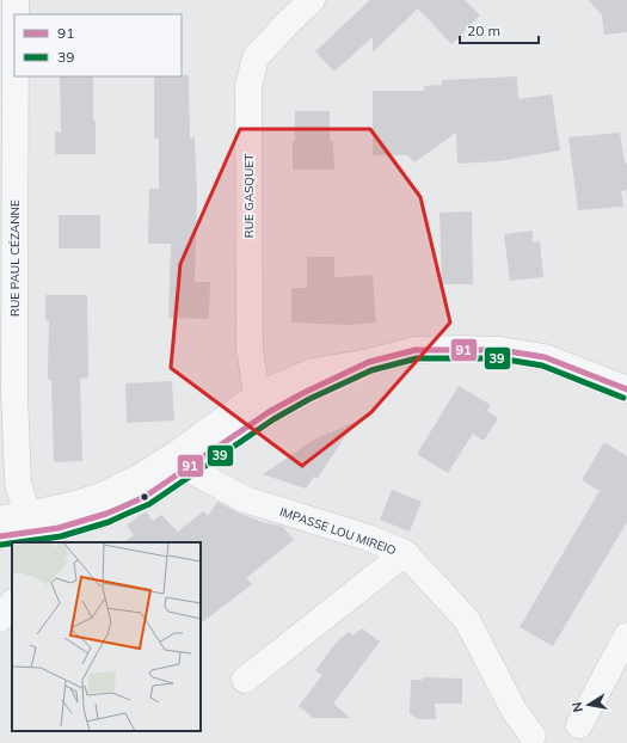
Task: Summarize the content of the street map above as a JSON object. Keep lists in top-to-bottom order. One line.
{"streets":{"street":["RUE GASQUET","RUE PAUL CÉZANNE","IMPASSE LOU MIREIO"]},"lines":["transit line 91","transit line 39"],"legend":["91","39"],"scale_bar":"20 m","north":"left"}
